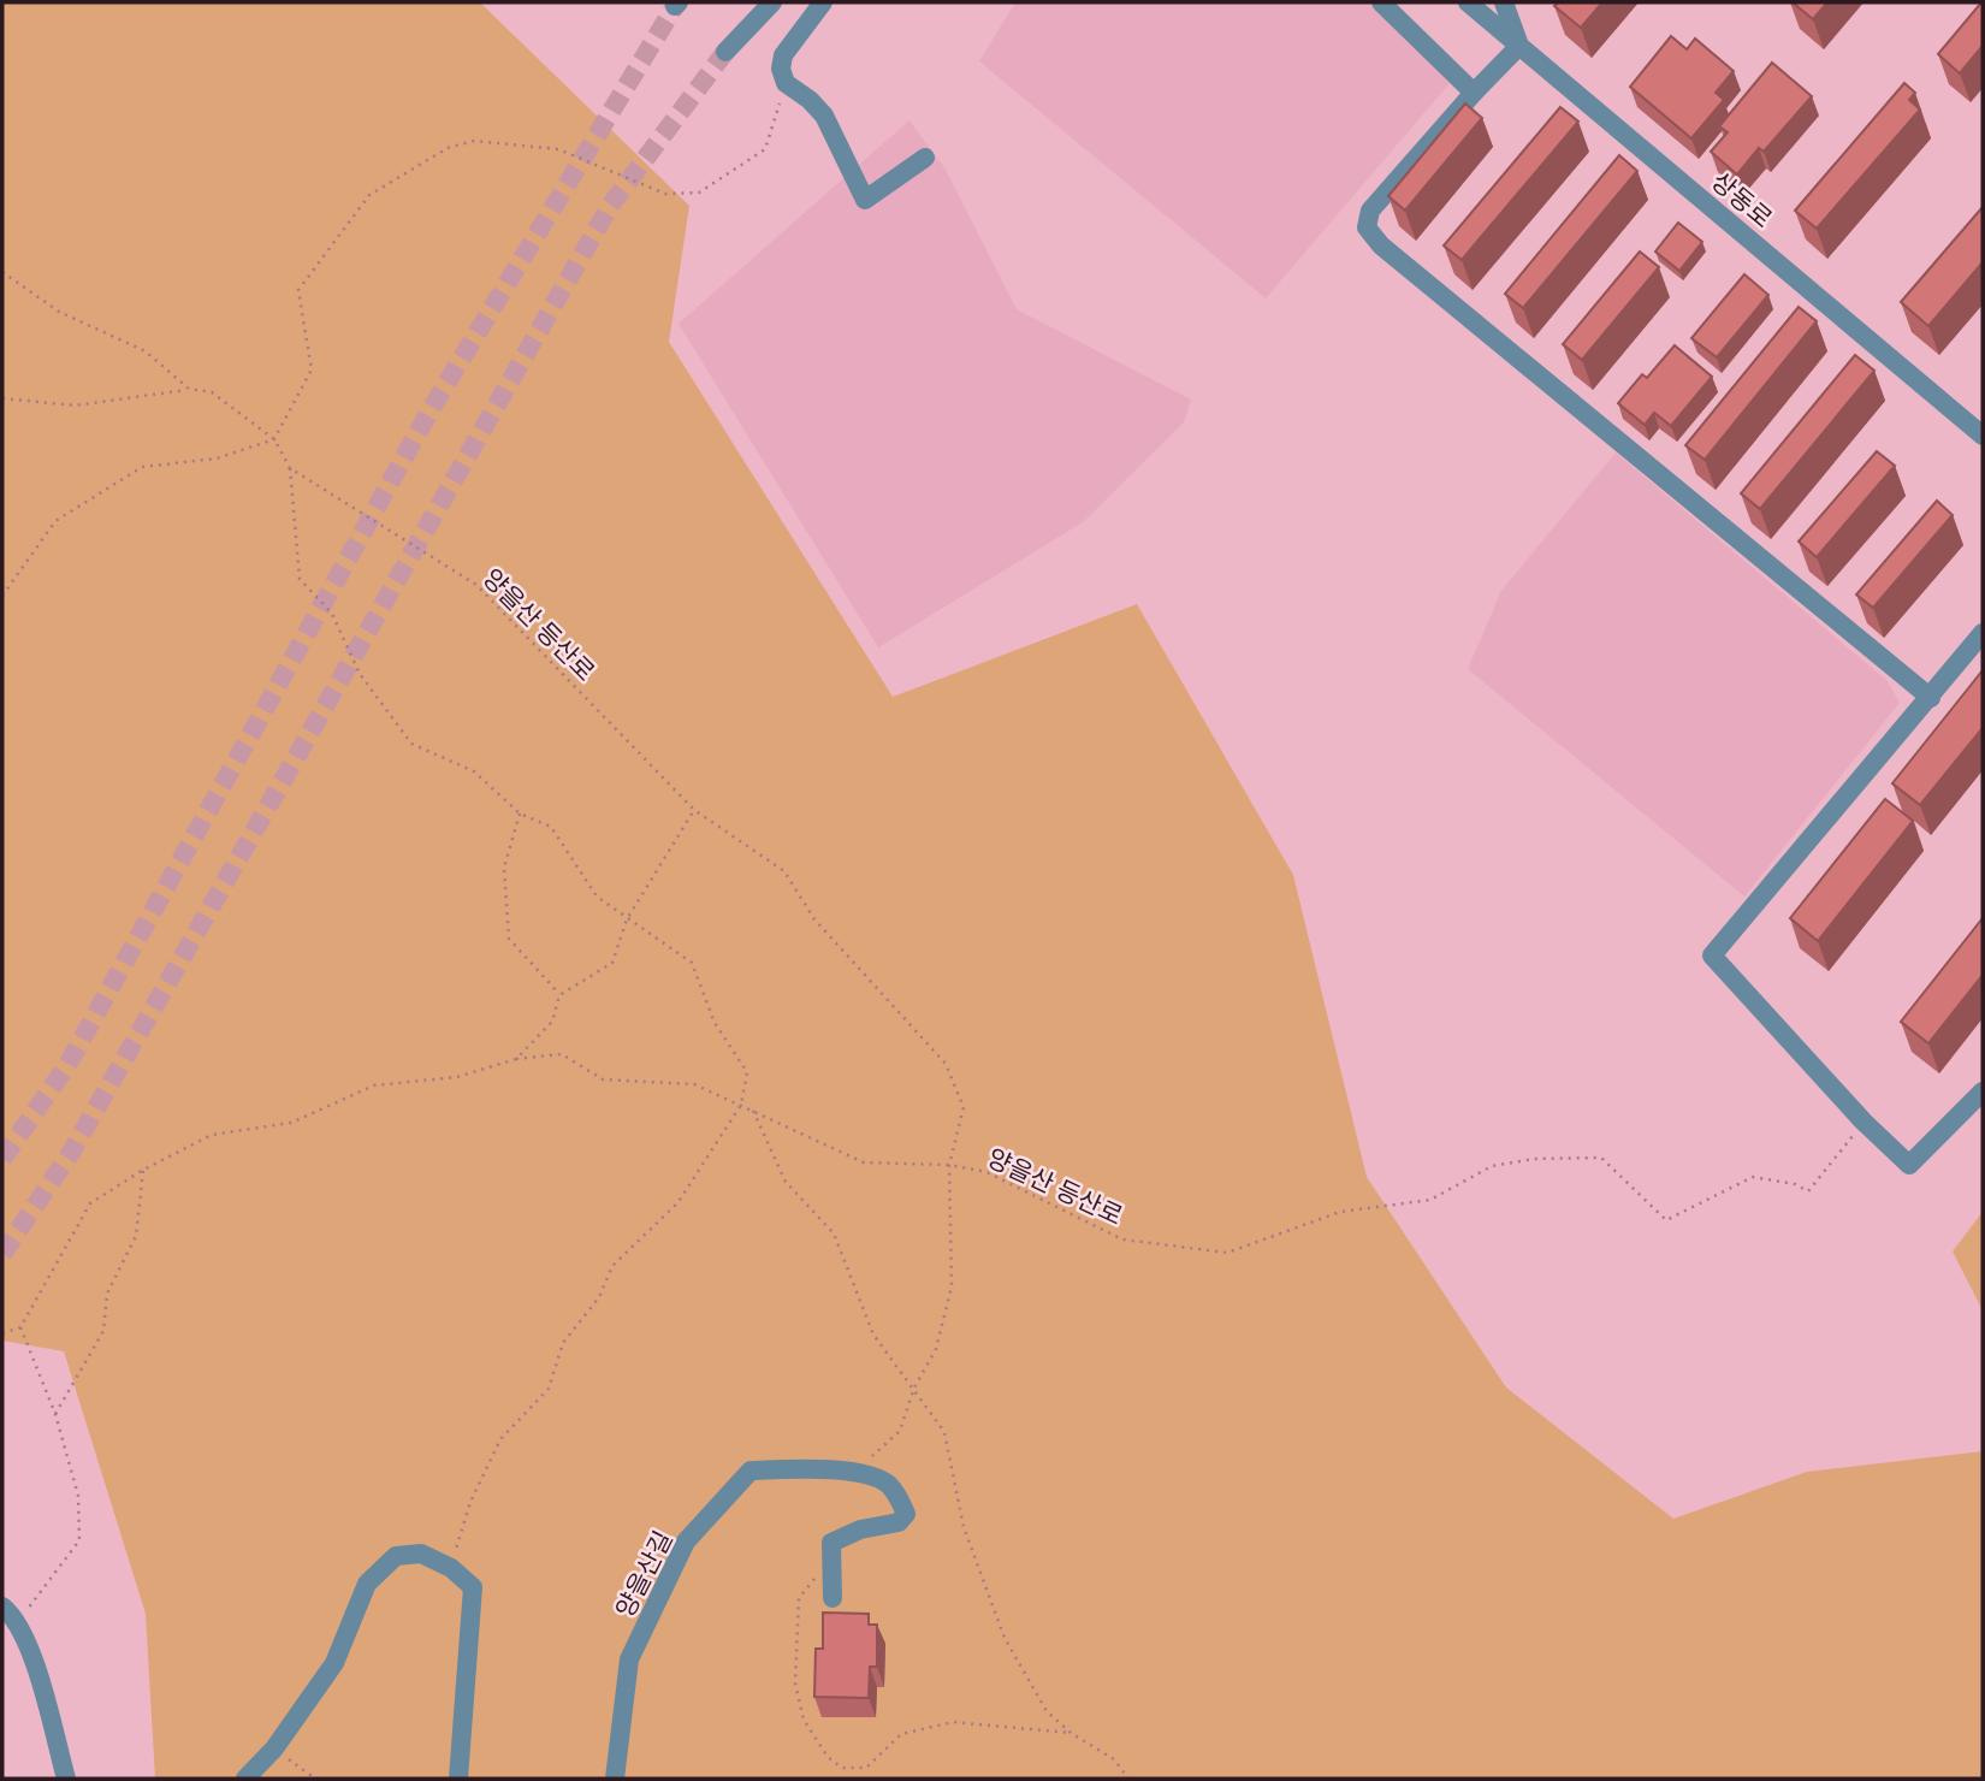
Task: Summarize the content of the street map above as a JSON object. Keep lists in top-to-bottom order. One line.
{"streets":{"street":["상동로","양을산길"],"path":["양을산 등산로"]},"crossings":[["양을산 등산로","양을산길"]]}
